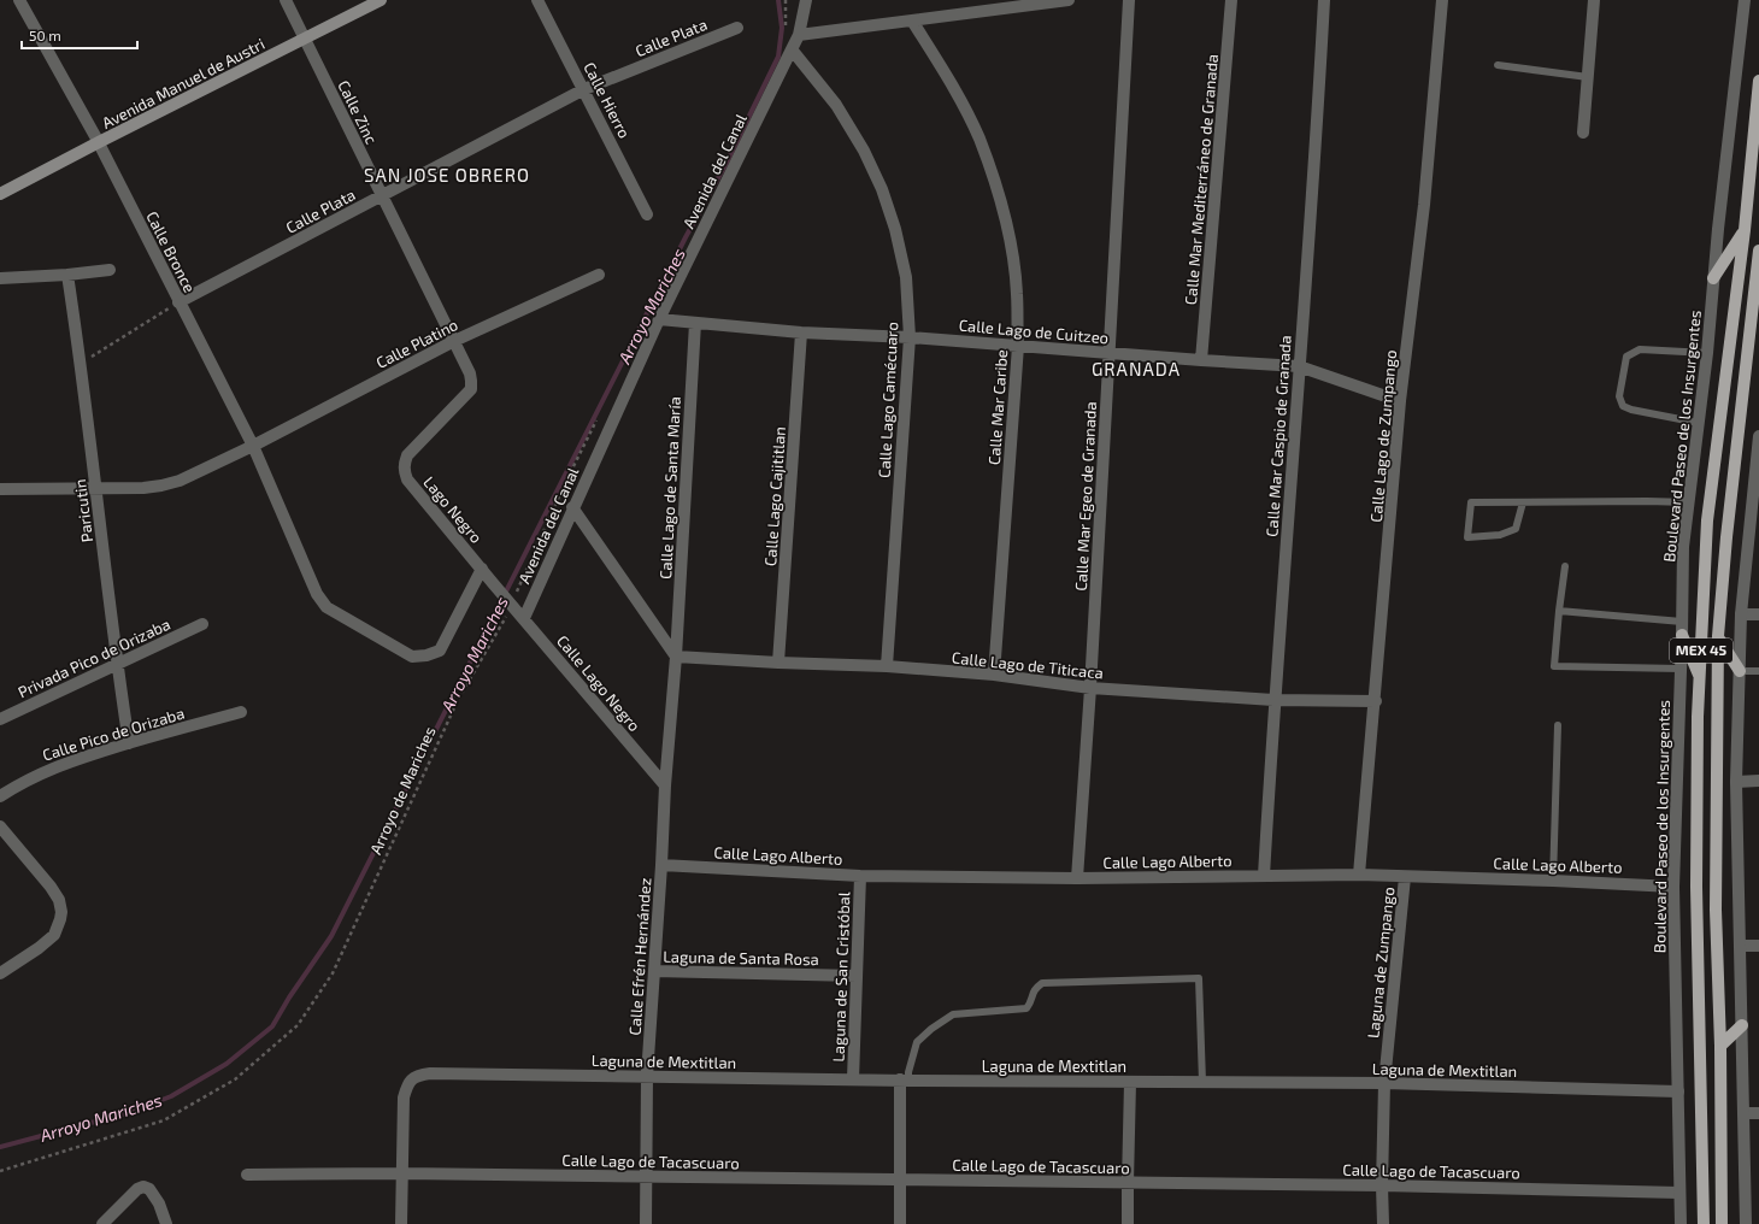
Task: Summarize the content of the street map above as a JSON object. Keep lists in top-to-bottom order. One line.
{"streets":{"main road":["Avenida Manuel de Austri","MEX 45"],"street":["Calle Plata","Calle Hierro","Calle Zinc","Avenida del Canal","Calle Mar Mediterráneo de Granada","Calle Bronce","Calle Lago de Cuitzeo","Calle Platino","Calle Lago Camécuaro","Calle Mar Caribe","Calle Mar Caspio de Granada","Calle Lago de Zumpango","Boulevard Paseo de los Insurgentes","Calle Lago de Santa María","Calle Lago Cajititlan","Calle Mar Egeo de Granada","Lago Negro","Paricutin","Privada Pico de Orizaba","Calle Lago de Titicaca","Calle Lago Negro","Calle Pico de Orizaba","Calle Lago Alberto","Calle Efrén Hernández","Laguna de Santa Rosa","Laguna de Zumpango","Laguna de San Cristóbal","Laguna de Mextitlan","Calle Lago de Tacascuaro"],"path":["Arroyo de Mariches"]},"crossings":[["Calle Plata","Calle Hierro"],["Calle Plata","Calle Zinc"],["Calle Plata","Calle Bronce"],["Avenida Manuel de Austri","Calle Zinc"],["Avenida Manuel de Austri","Calle Bronce"],["Calle Zinc","Calle Platino"],["Calle Zinc","Lago Negro"],["Avenida del Canal","Calle Lago de Cuitzeo"],["Avenida del Canal","Calle Lago Camécuaro"],["Avenida del Canal","Calle Lago Negro"],["Calle Mar Mediterráneo de Granada","Calle Lago de Cuitzeo"],["Calle Bronce","Calle Platino"],["Calle Bronce","Lago Negro"],["Calle Lago de Cuitzeo","Calle Lago Camécuaro"],["Calle Lago de Cuitzeo","Calle Mar Caribe"],["Calle Lago de Cuitzeo","Calle Mar Caspio de Granada"],["Calle Lago de Cuitzeo","Calle Lago de Zumpango"],["Calle Lago de Cuitzeo","Calle Lago de Santa María"],["Calle Lago de Cuitzeo","Calle Lago Cajititlan"],["Calle Lago de Cuitzeo","Calle Mar Egeo de Granada"],["Calle Platino","Lago Negro"],["Calle Platino","Paricutin"],["Calle Lago Camécuaro","Calle Lago de Titicaca"],["Calle Mar Caribe","Calle Lago de Titicaca"],["Calle Mar Caspio de Granada","Calle Lago de Titicaca"],["Calle Mar Caspio de Granada","Calle Lago Alberto"],["Calle Lago de Zumpango","Calle Lago de Titicaca"],["Calle Lago de Zumpango","Calle Lago Alberto"],["Boulevard Paseo de los Insurgentes","Calle Lago Alberto"],["Boulevard Paseo de los Insurgentes","Laguna de Mextitlan"],["Boulevard Paseo de los Insurgentes","Calle Lago de Tacascuaro"],["Calle Lago de Santa María","Calle Lago de Titicaca"],["Calle Lago de Santa María","Calle Lago Negro"],["Calle Lago de Santa María","Calle Efrén Hernández"],["Calle Lago Cajititlan","Calle Lago de Titicaca"],["Calle Mar Egeo de Granada","Calle Lago de Titicaca"],["Calle Mar Egeo de Granada","Calle Lago Alberto"],["Lago Negro","Calle Lago Negro"],["Lago Negro","Arroyo de Mariches"],["Paricutin","Privada Pico de Orizaba"],["Paricutin","Calle Pico de Orizaba"],["Calle Lago Negro","Arroyo de Mariches"],["Calle Lago Negro","Calle Efrén Hernández"],["Calle Lago Alberto","Calle Efrén Hernández"],["Calle Lago Alberto","Laguna de Zumpango"],["Calle Lago Alberto","Laguna de San Cristóbal"],["Calle Efrén Hernández","Laguna de Santa Rosa"],["Calle Efrén Hernández","Laguna de Mextitlan"],["Calle Efrén Hernández","Calle Lago de Tacascuaro"],["Laguna de Santa Rosa","Laguna de San Cristóbal"],["Laguna de Zumpango","Laguna de Mextitlan"],["Laguna de Zumpango","Calle Lago de Tacascuaro"],["Laguna de San Cristóbal","Laguna de Mextitlan"],["Laguna de Mextitlan","Calle Lago de Tacascuaro"]],"districts":["SAN JOSE OBRERO","GRANADA"],"water":["Arroyo Mariches"],"scale_bar":"50 m"}
